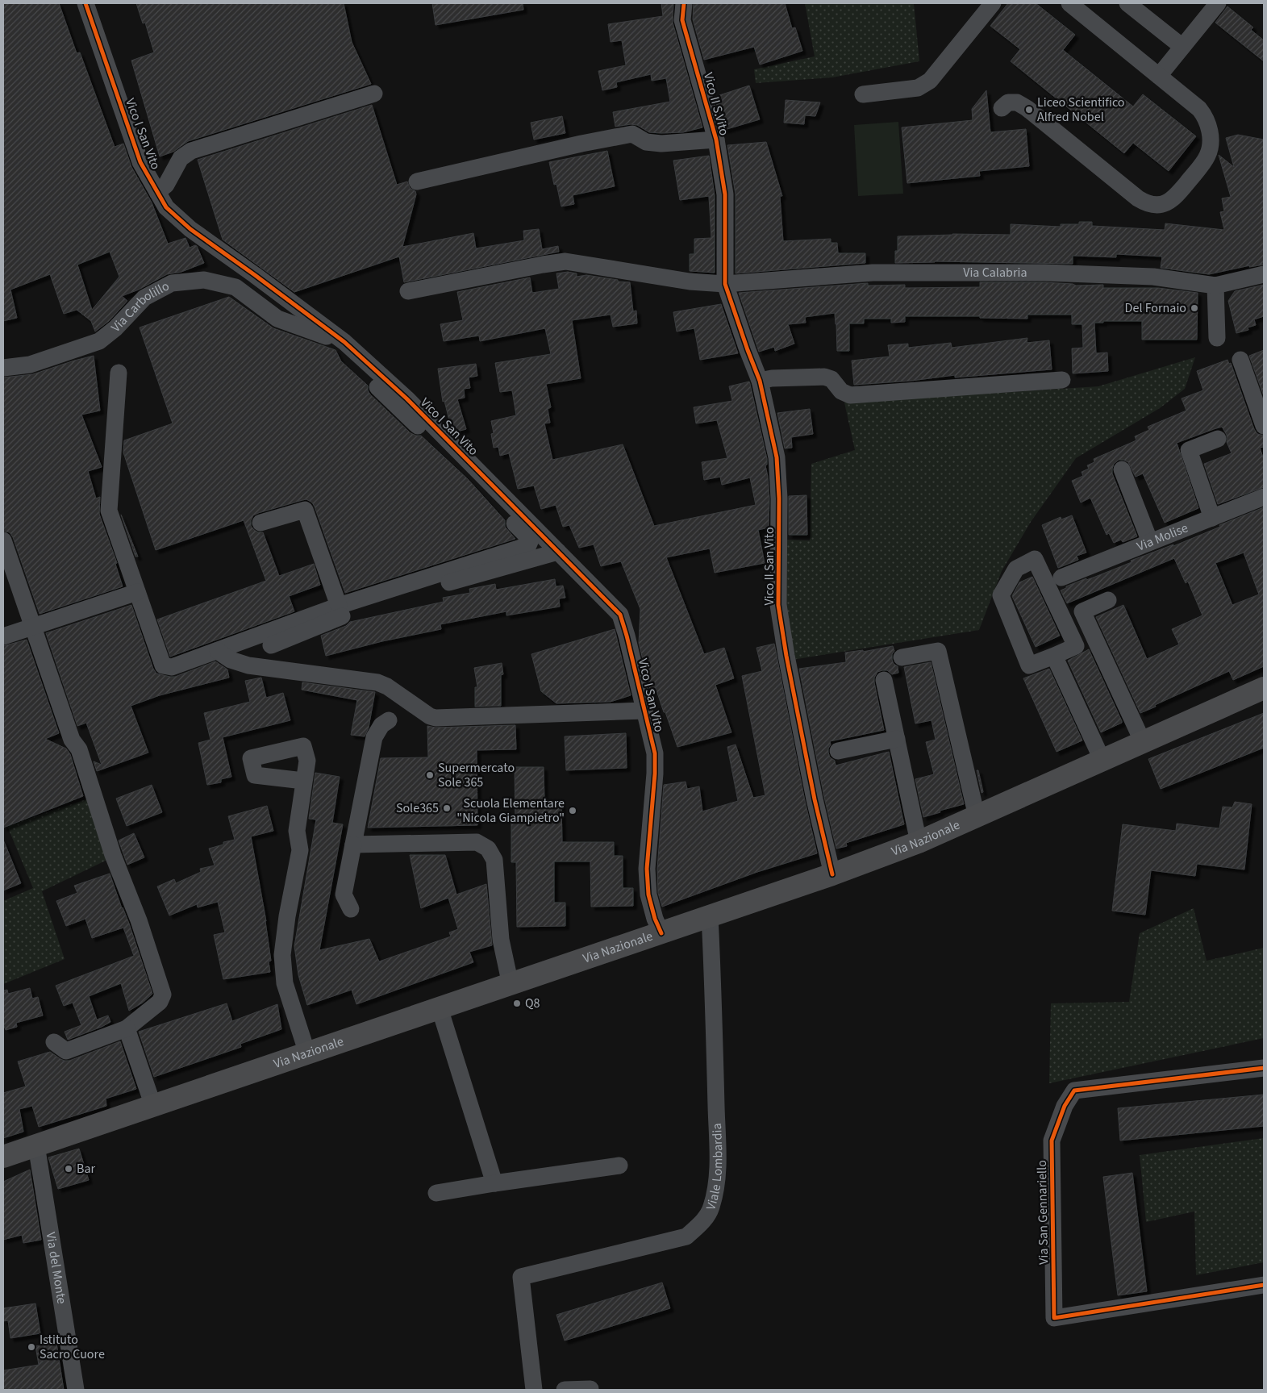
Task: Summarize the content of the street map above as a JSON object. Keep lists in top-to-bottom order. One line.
{"streets":{"main road":["Via Nazionale"],"street":["Vico II S.Vito","Vico I San Vito","Via Calabria","Via Carbolillo","Via Molise","Vico II San Vito","Viale Lombardia","Via San Gennariello","Via del Monte"]},"crossings":[["Vico II S.Vito","Via Calabria"],["Vico II S.Vito","Vico II San Vito"],["Vico I San Vito","Via Carbolillo"],["Vico I San Vito","Via Nazionale"],["Via Calabria","Vico II San Vito"],["Vico II San Vito","Via Nazionale"],["Via Nazionale","Viale Lombardia"],["Via Nazionale","Via del Monte"]],"places":["Liceo Scientifico Alfred Nobel","Del Fornaio","Supermercato Sole 365","Sole365","Scuola Elementare \"Nicola Giampietro\"","Q8","Bar","Istituto Sacro Cuore"]}
